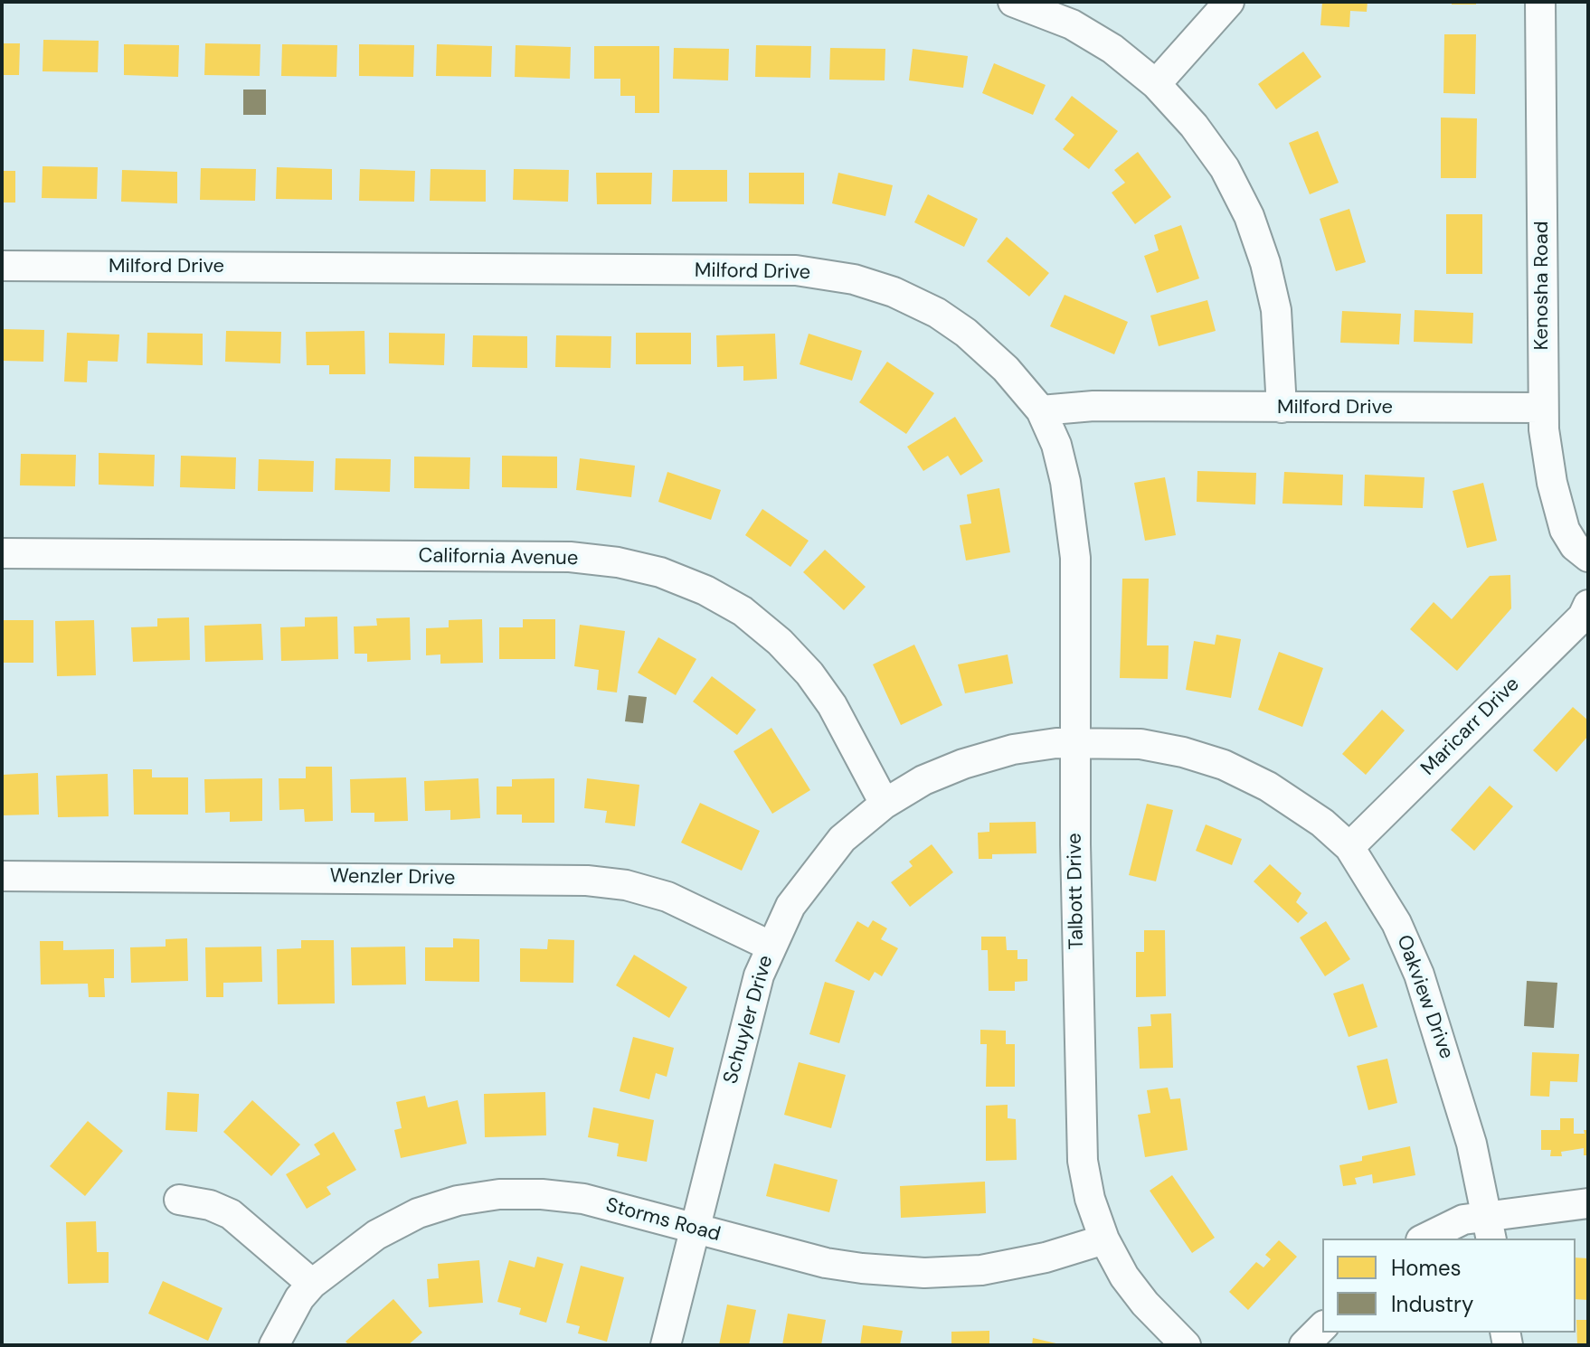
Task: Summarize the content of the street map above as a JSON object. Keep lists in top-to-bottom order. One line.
{"streets":{"street":["Milford Drive","Kenosha Road","California Avenue","Maricarr Drive","Wenzler Drive","Talbott Drive","Oakview Drive","Schuyler Drive","Storms Road"]},"crossings":[["Milford Drive","Kenosha Road"],["Milford Drive","Talbott Drive"],["California Avenue","Schuyler Drive"],["Maricarr Drive","Oakview Drive"],["Wenzler Drive","Schuyler Drive"],["Talbott Drive","Oakview Drive"],["Talbott Drive","Schuyler Drive"],["Talbott Drive","Storms Road"],["Oakview Drive","Schuyler Drive"],["Schuyler Drive","Storms Road"]],"legend":["Homes","Industry"]}
